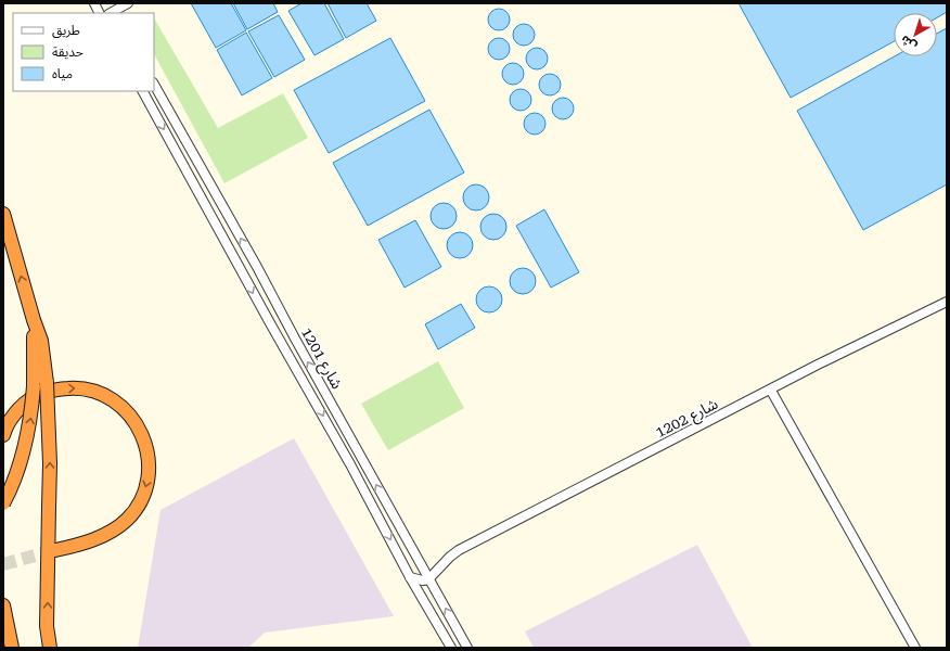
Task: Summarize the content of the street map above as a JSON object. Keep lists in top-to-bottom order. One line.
{"streets":{"street":["شارع 1201","شارع 1202"]},"crossings":[["شارع 1201","شارع 1202"]],"legend":["طريق","حديقة","مياه"],"north":"bottom left"}
